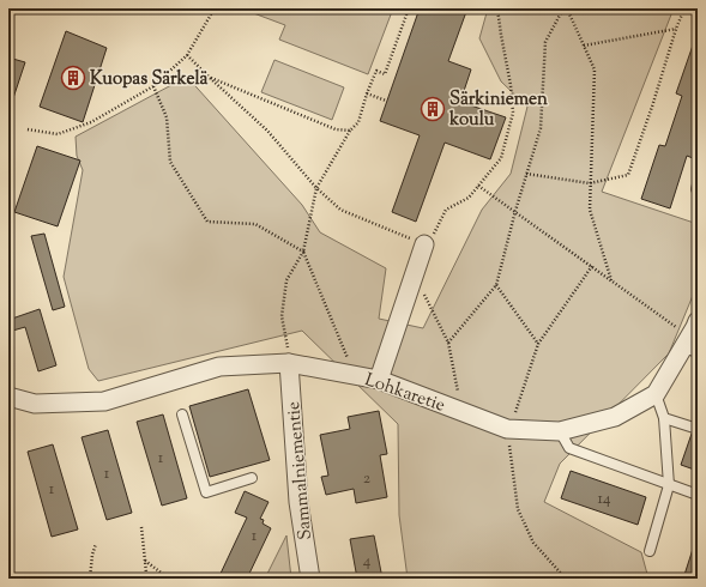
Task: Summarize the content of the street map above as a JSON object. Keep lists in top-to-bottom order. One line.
{"streets":{"street":["Lohkaretie","Sammalniementie"]},"crossings":[["Lohkaretie","Sammalniementie"]],"places":{"building":["Kuopas Särkelä","Särkiniemen koulu"]},"house_numbers":["1","1","2","1","14","1","4"]}
